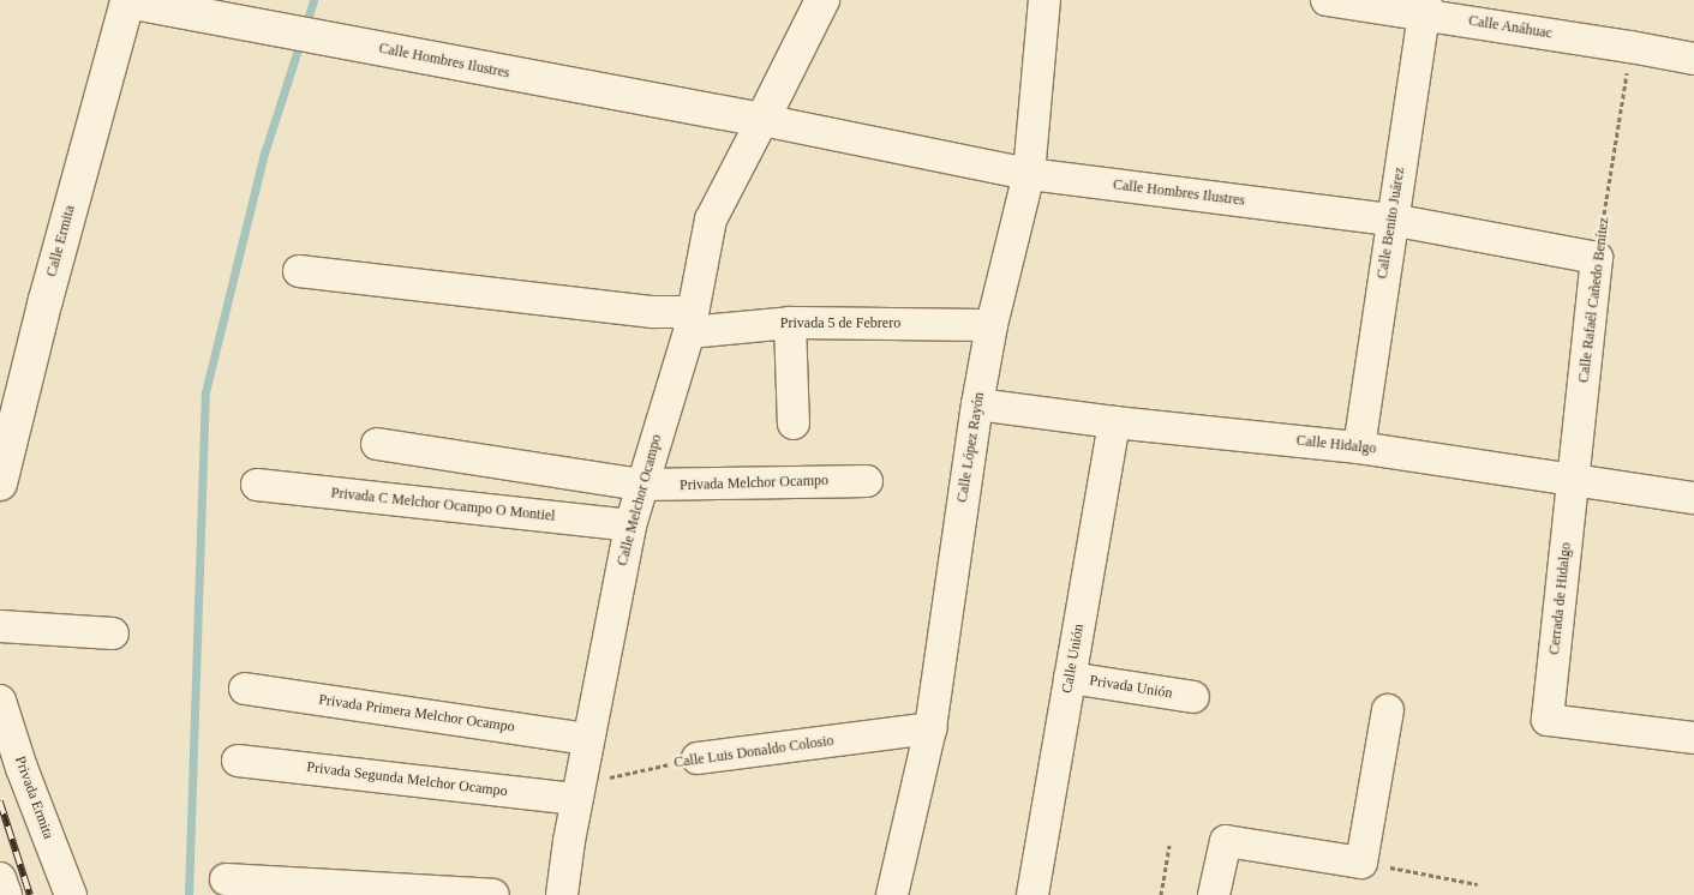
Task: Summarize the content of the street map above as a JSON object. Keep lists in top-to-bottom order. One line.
{"streets":{"street":["Calle Anáhuac","Calle Hombres Ilustres","Calle Benito Juárez","Calle Ermita","Calle Rafaél Cañedo Benítez","Privada 5 de Febrero","Calle Hidalgo","Calle López Rayón","Privada Melchor Ocampo","Calle Melchor Ocampo","Privada C Melchor Ocampo O Montiel","Cerrada de Hidalgo","Calle Unión","Privada Unión","Privada Primera Melchor Ocampo","Calle Luis Donaldo Colosio","Privada Segunda Melchor Ocampo","Privada Ermita"]},"crossings":[["Calle Anáhuac","Calle Benito Juárez"],["Calle Anáhuac","Calle Rafaél Cañedo Benítez"],["Calle Hombres Ilustres","Calle Benito Juárez"],["Calle Hombres Ilustres","Calle Ermita"],["Calle Hombres Ilustres","Calle Rafaél Cañedo Benítez"],["Calle Hombres Ilustres","Calle López Rayón"],["Calle Hombres Ilustres","Calle Melchor Ocampo"],["Calle Benito Juárez","Calle Hidalgo"],["Calle Rafaél Cañedo Benítez","Calle Hidalgo"],["Calle Rafaél Cañedo Benítez","Cerrada de Hidalgo"],["Privada 5 de Febrero","Calle López Rayón"],["Privada 5 de Febrero","Calle Melchor Ocampo"],["Calle Hidalgo","Calle López Rayón"],["Calle Hidalgo","Cerrada de Hidalgo"],["Calle Hidalgo","Calle Unión"],["Calle López Rayón","Calle Luis Donaldo Colosio"],["Privada Melchor Ocampo","Calle Melchor Ocampo"],["Calle Melchor Ocampo","Privada C Melchor Ocampo O Montiel"],["Calle Melchor Ocampo","Privada Primera Melchor Ocampo"],["Calle Melchor Ocampo","Calle Luis Donaldo Colosio"],["Calle Melchor Ocampo","Privada Segunda Melchor Ocampo"],["Calle Unión","Privada Unión"],["Calle Luis Donaldo Colosio","Privada Segunda Melchor Ocampo"]]}
